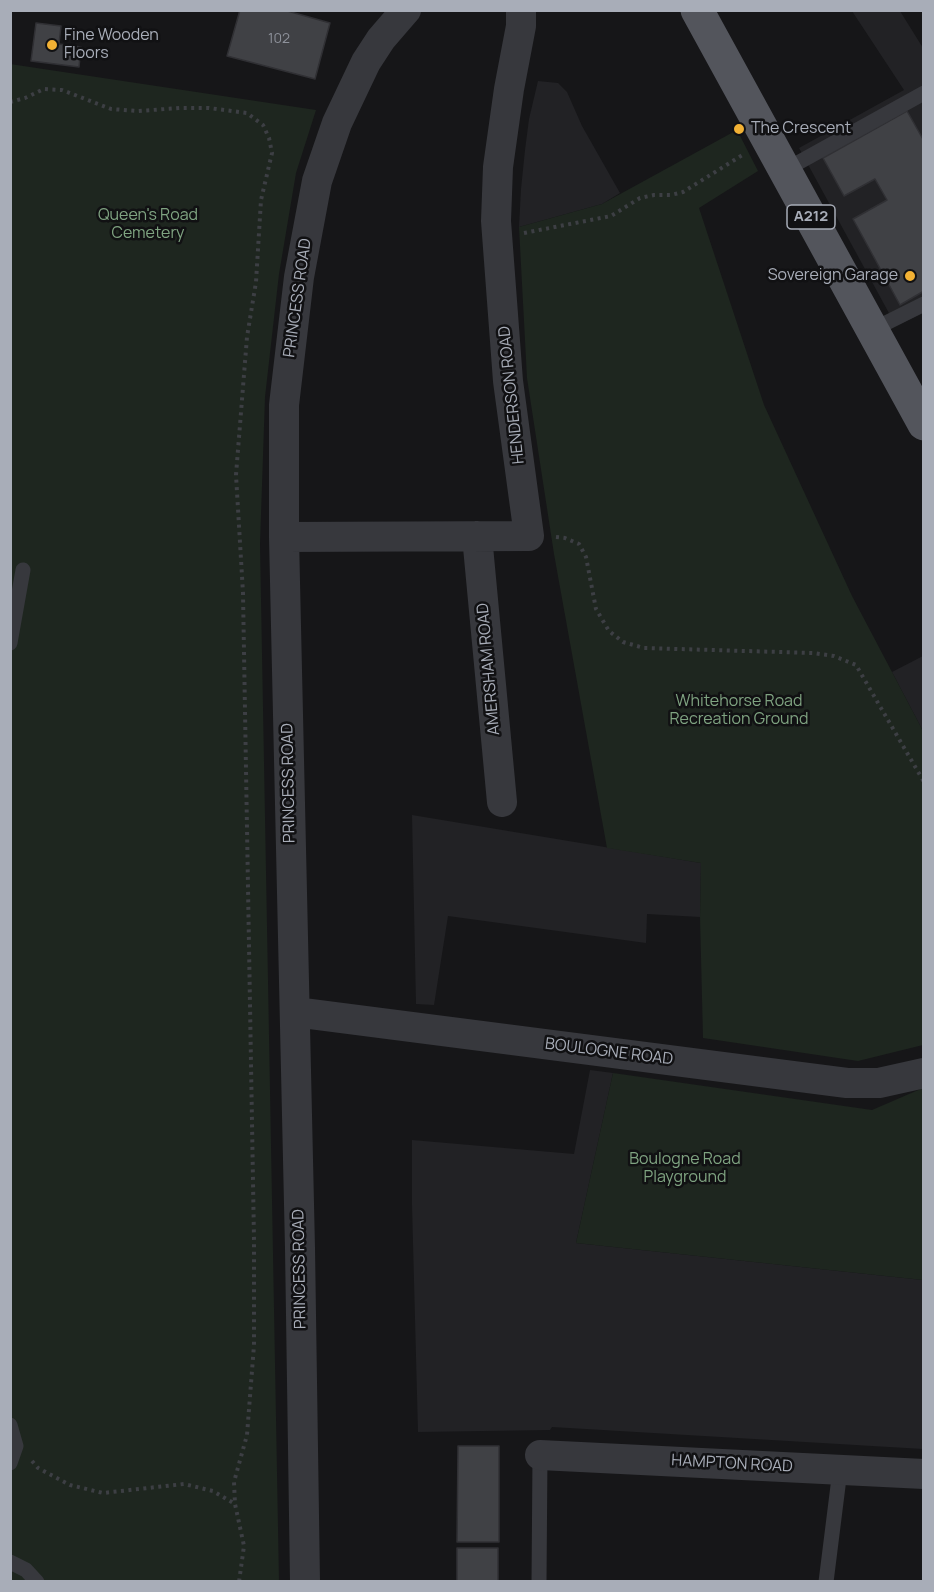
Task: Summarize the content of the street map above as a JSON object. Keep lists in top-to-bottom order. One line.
{"streets":{"main road":["A212"],"street":["PRINCESS ROAD","HENDERSON ROAD","AMERSHAM ROAD","BOULOGNE ROAD","HAMPTON ROAD"]},"crossings":[["PRINCESS ROAD","BOULOGNE ROAD"]],"parks":["Queen's Road Cemetery","Whitehorse Road Recreation Ground","Boulogne Road Playground"],"places":["Fine Wooden Floors","The Crescent","Sovereign Garage"],"house_numbers":["102"]}
